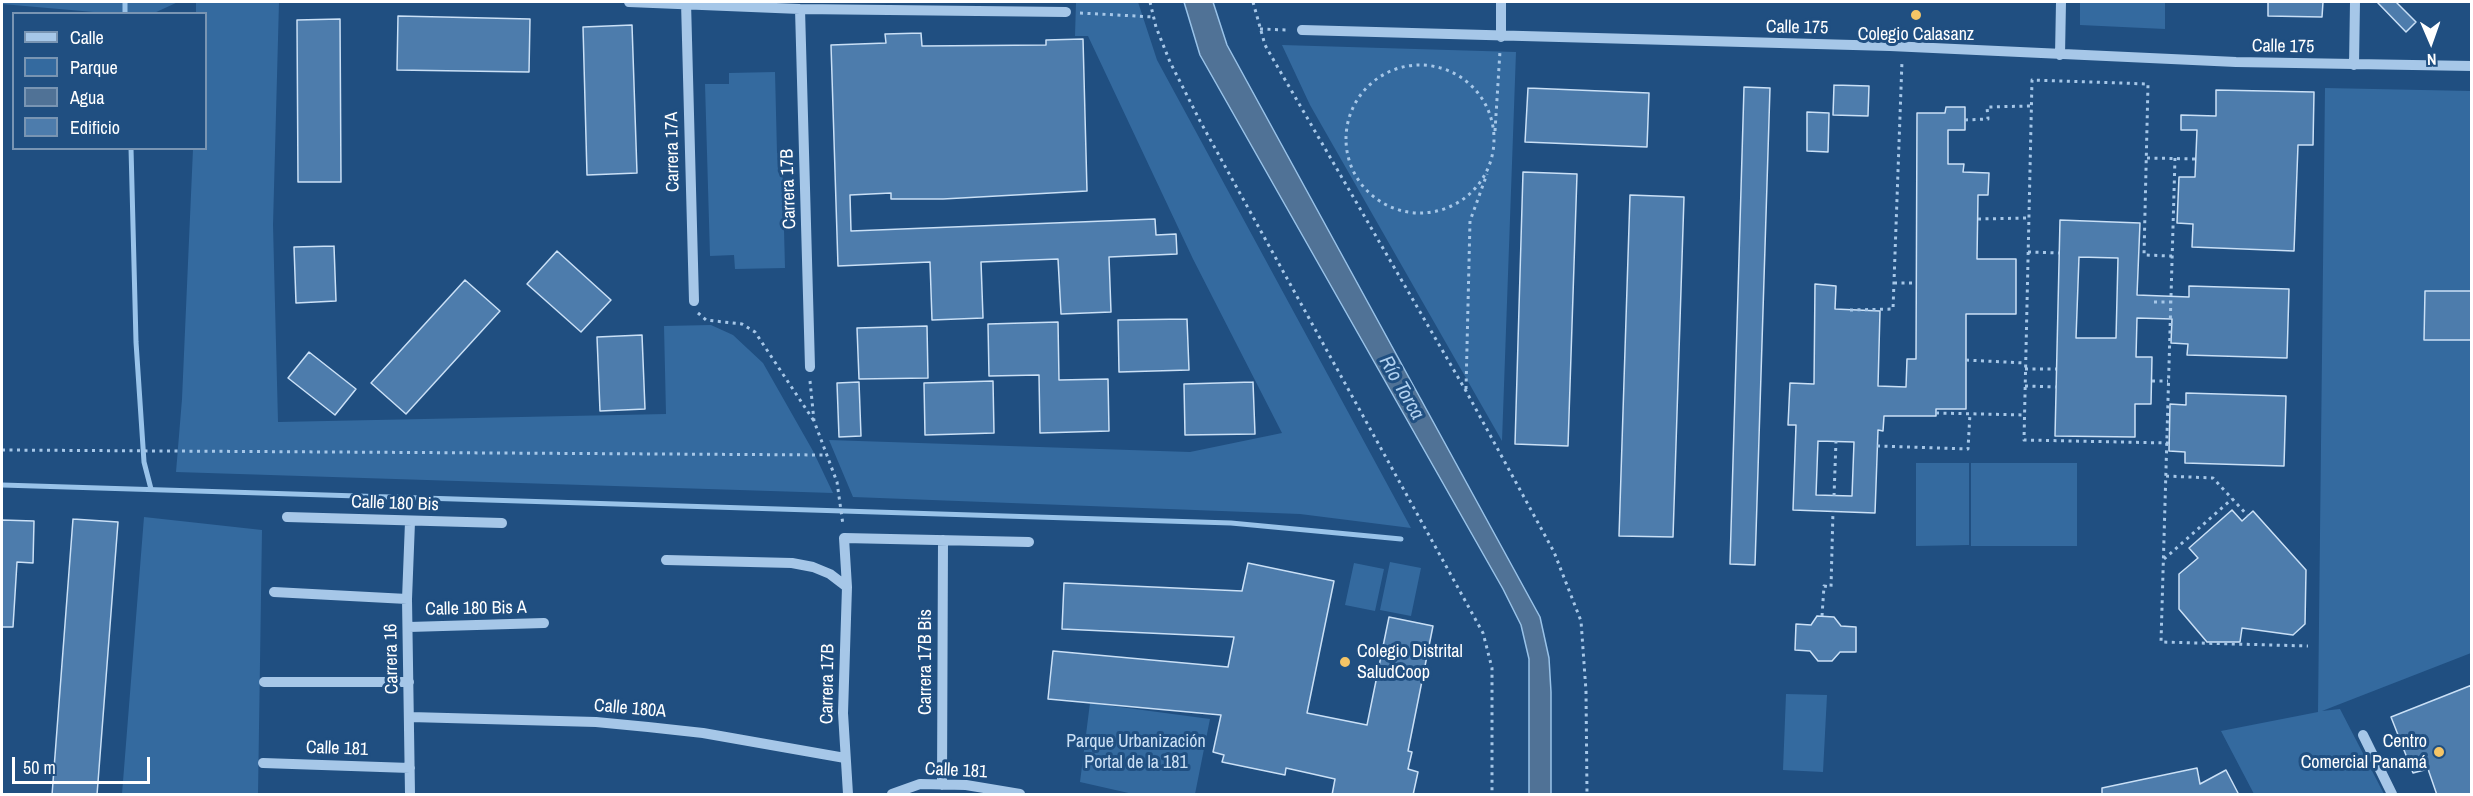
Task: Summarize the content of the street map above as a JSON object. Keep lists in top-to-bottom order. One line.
{"streets":{"street":["Calle 175","Carrera 17A","Carrera 17B","Calle 180 Bis","Calle 180 Bis A","Carrera 16","Carrera 17B Bis","Calle 180A","Calle 181"]},"crossings":[["Carrera 17B","Carrera 17B Bis"],["Carrera 17B","Calle 180A"],["Calle 180 Bis","Carrera 16"],["Calle 180 Bis A","Carrera 16"],["Carrera 16","Calle 180A"],["Carrera 16","Calle 181"],["Carrera 17B Bis","Calle 181"]],"water":["Río Torca"],"parks":["Parque Urbanización Portal de la 181"],"places":["Colegio Calasanz","Colegio Distrital SaludCoop","Centro Comercial Panamá"],"legend":["Calle","Parque","Agua","Edificio"],"scale_bar":"50 m","north":"bottom"}
